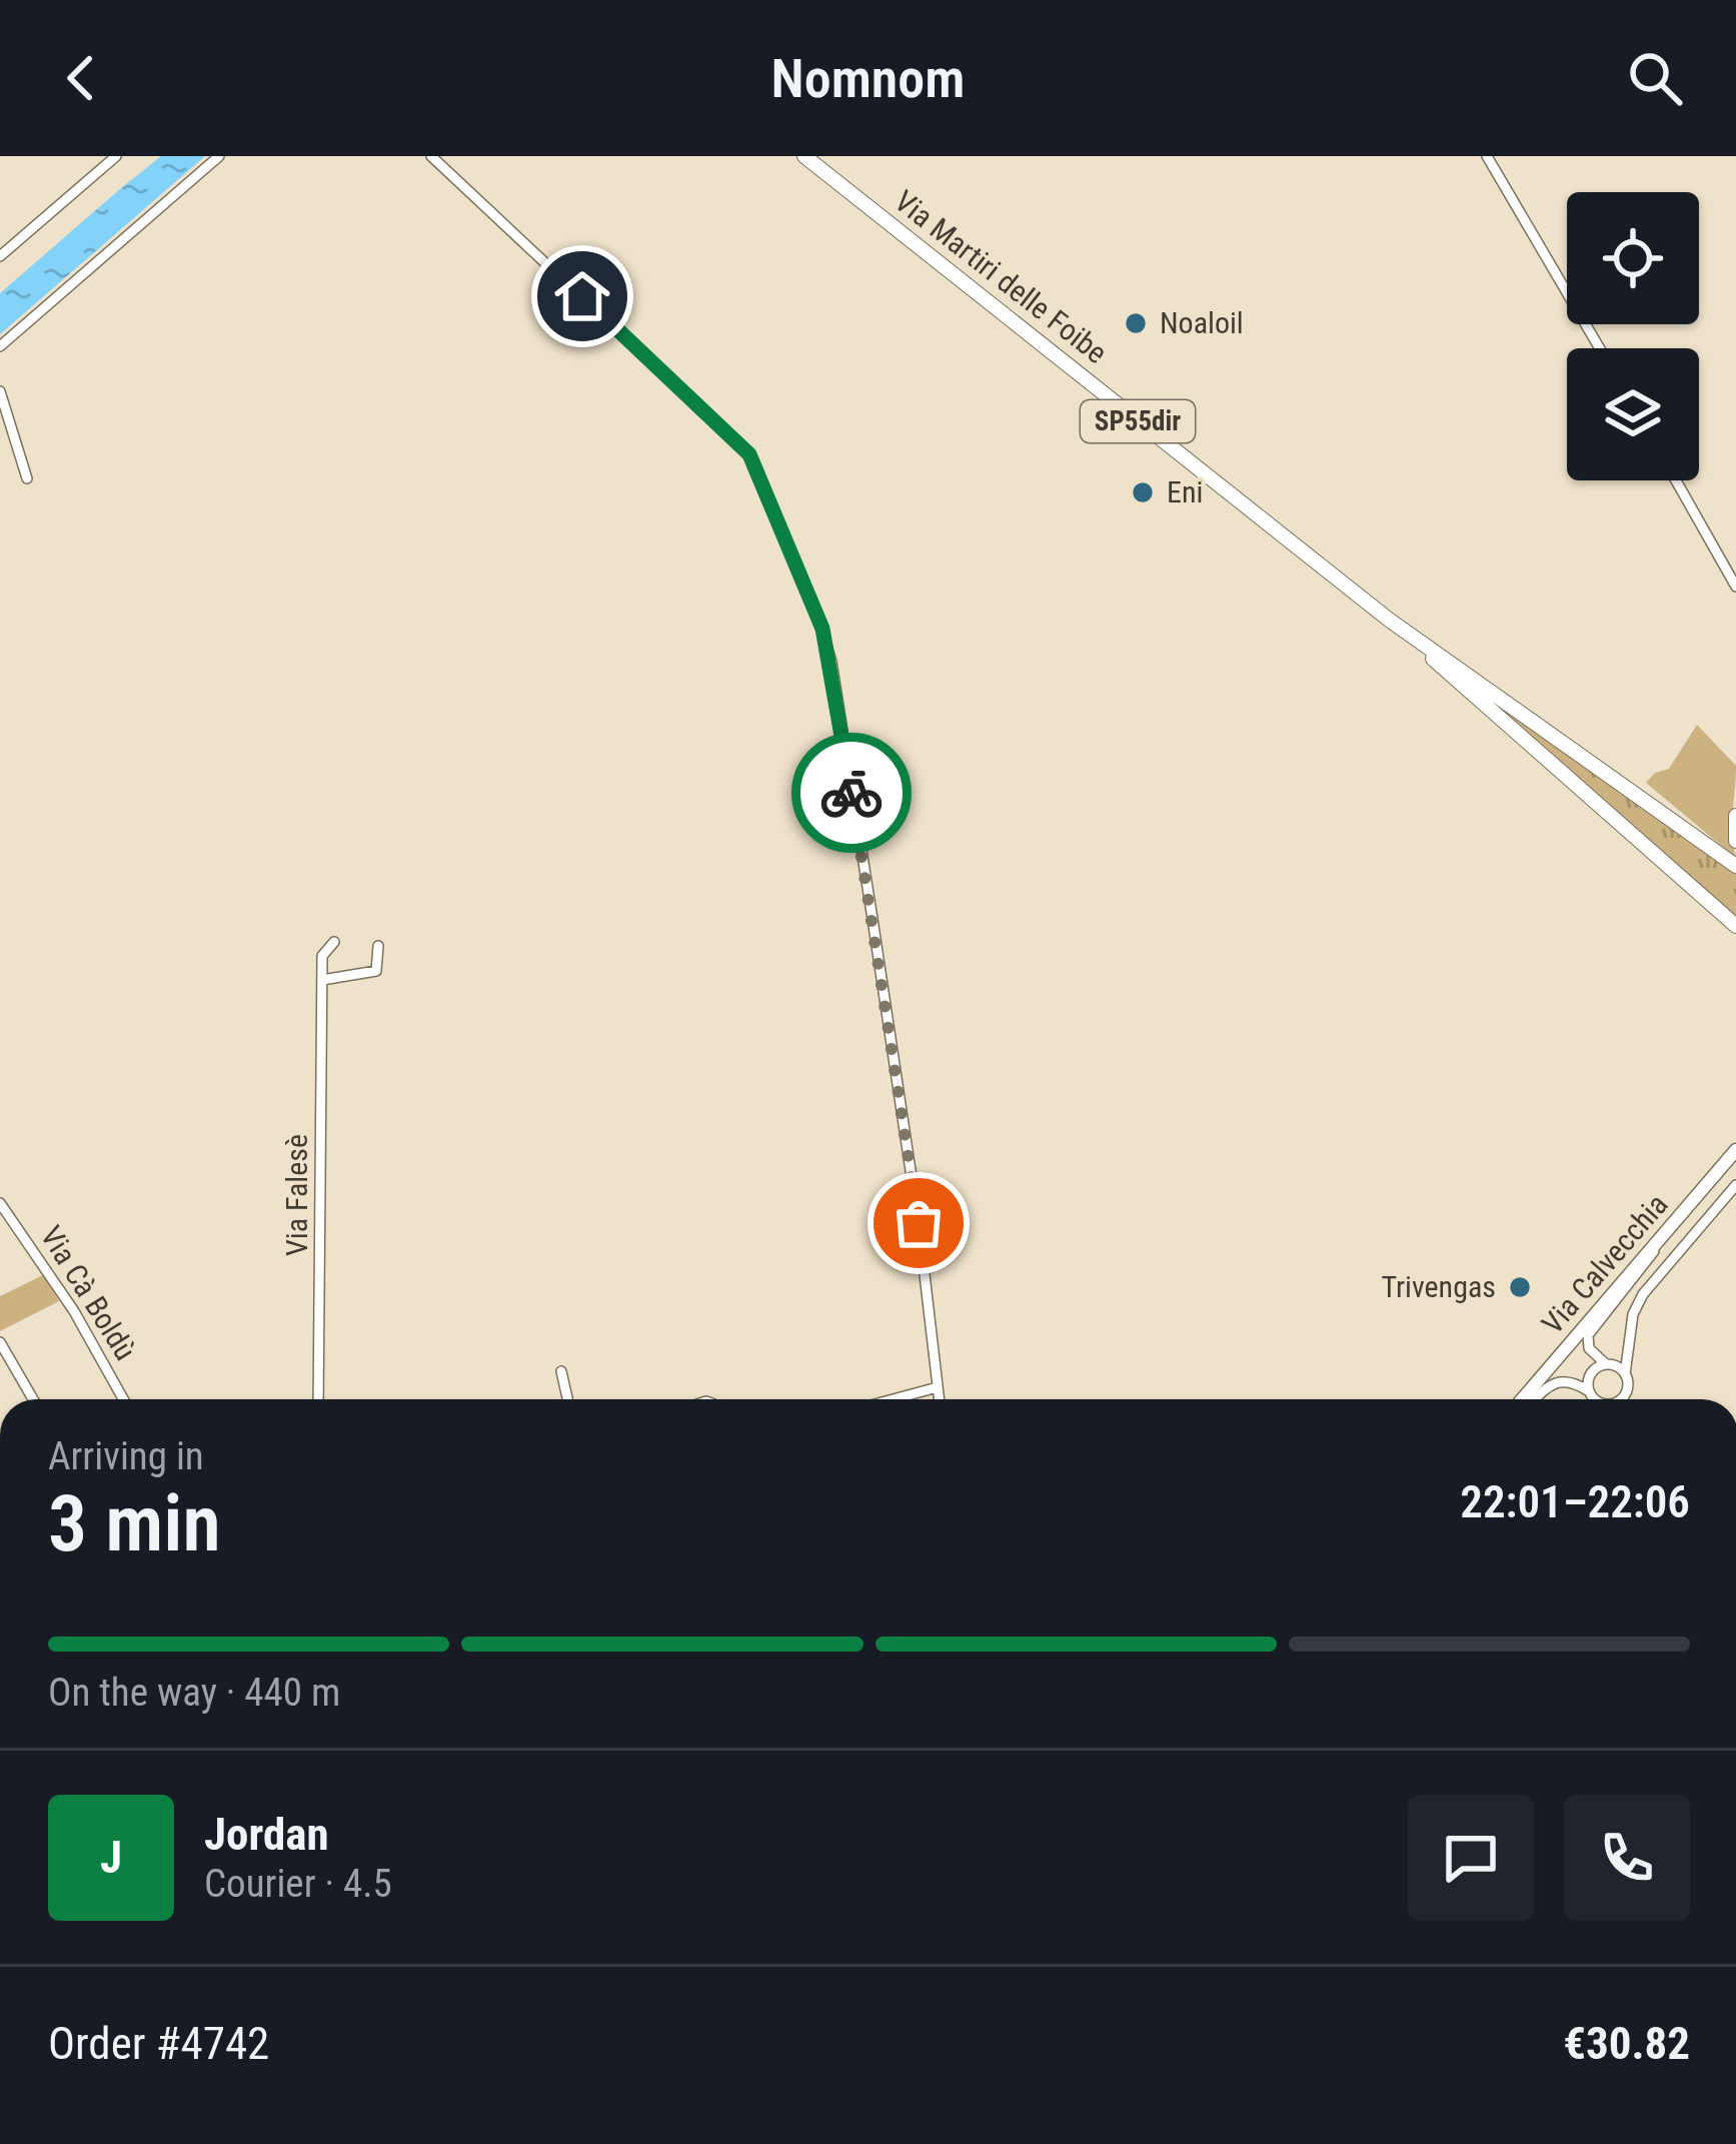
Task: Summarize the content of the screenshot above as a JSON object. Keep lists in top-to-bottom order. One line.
{"streets":{"highway":["Via Martiri delle Foibe","SP55dir"],"main road":["Via Calvecchia"],"street":["Via Falesè","Via Cà Boldù"]},"places":["Noaloil","Eni","Trivengas"],"page":{"header":"Nomnom","heading":["3 min","Arriving in","22:01–22:06"],"panel":["Jordan","Courier · 4.5","Order #4742","€30.82"],"bar":"On the way · 440 m","round":"J"}}
